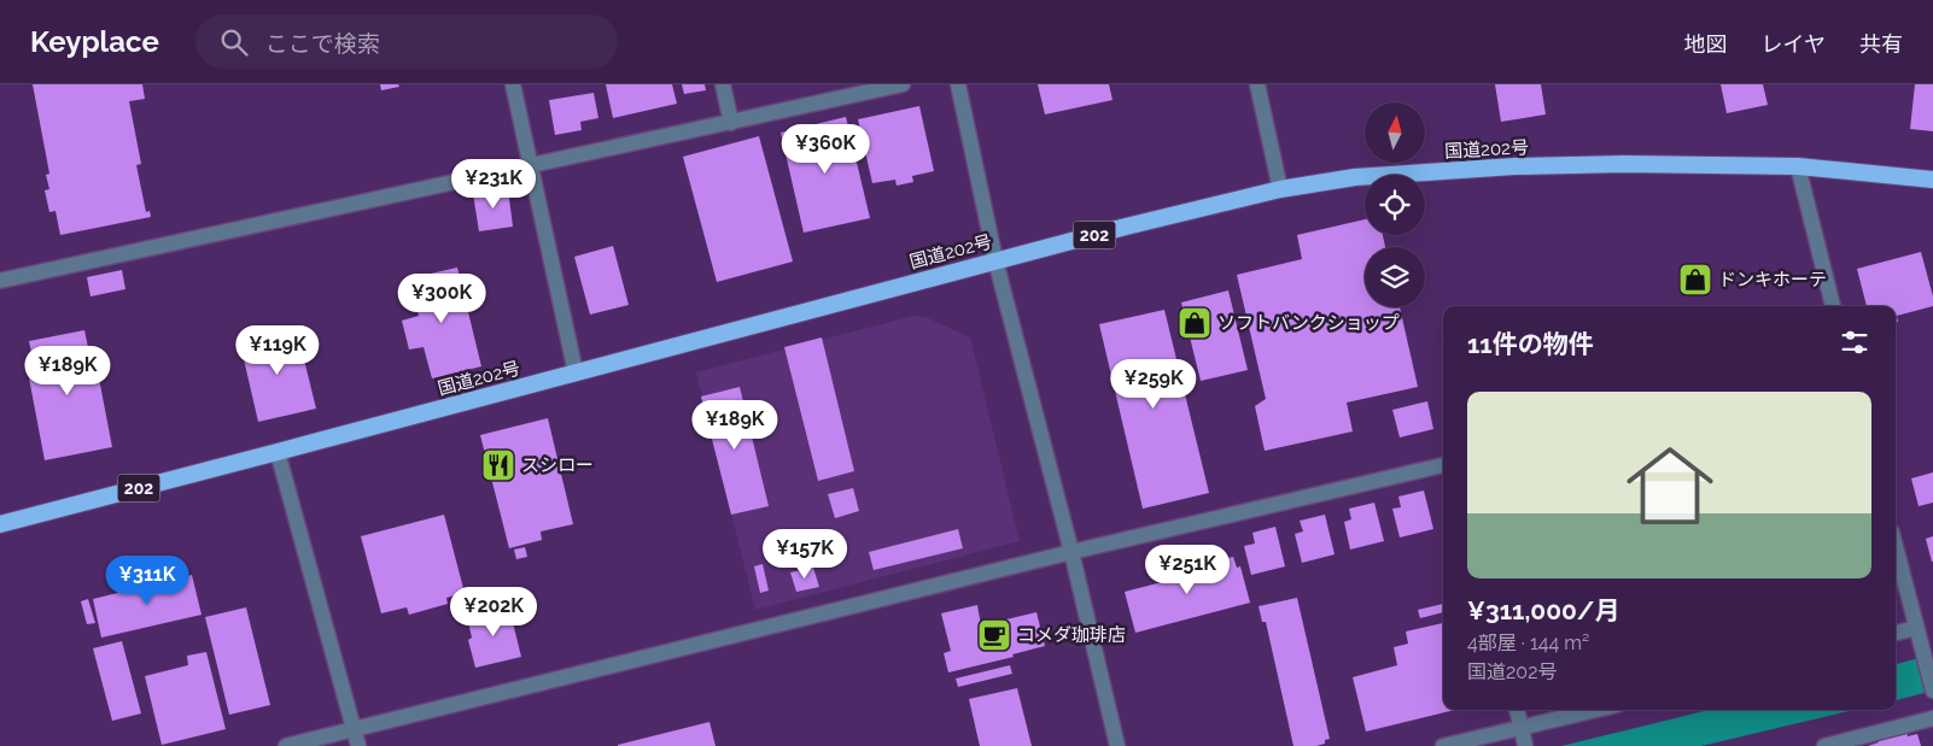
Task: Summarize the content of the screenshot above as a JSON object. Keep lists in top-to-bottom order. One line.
{"streets":{"highway":["国道202号","202"]},"places":{"shop":["ドンキホーテ","ソフトバンクショップ"],"restaurant":["スシロー"],"cafe":["コメダ珈琲店"]},"north":"top","page":{"header":"Keyplace","search":"ここで検索","nav":["地図","レイヤ","共有"],"price":["¥360K","¥231K","¥300K","¥119K","¥189K","¥259K","¥189K","¥157K","¥251K","¥311K","¥202K"],"heading":"11件の物件","list":[{"name":"¥311,000/月","note":"4部屋 · 144 m² · 国道202号"}]}}
